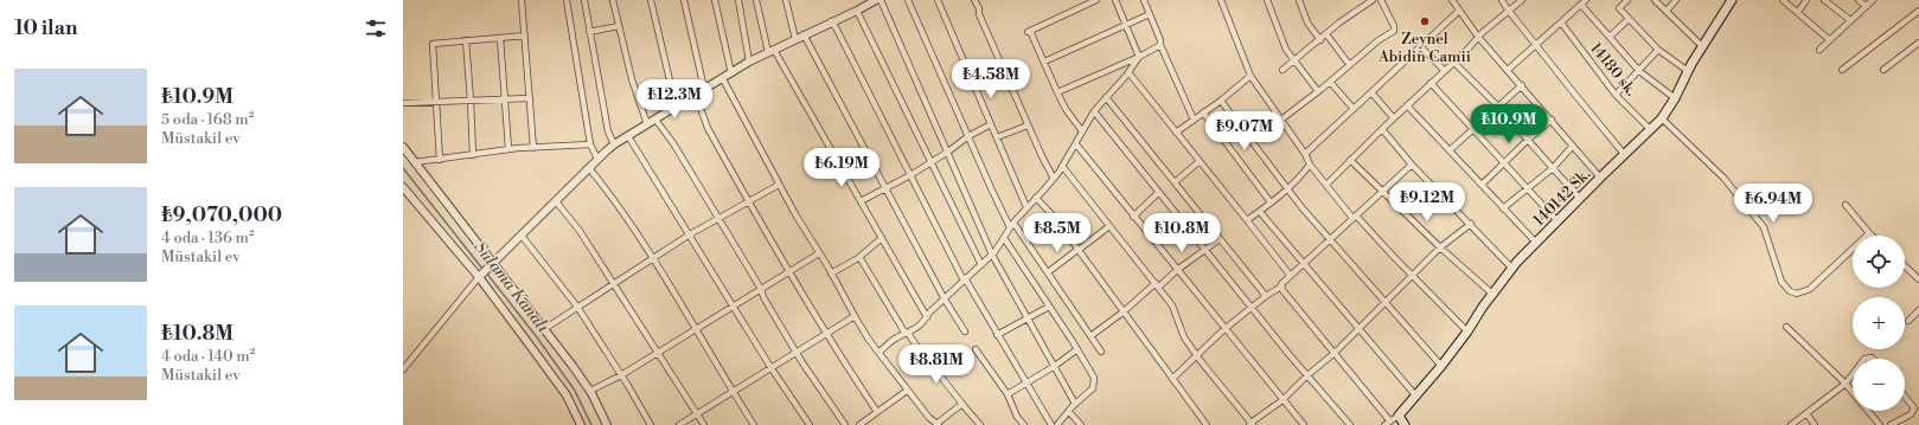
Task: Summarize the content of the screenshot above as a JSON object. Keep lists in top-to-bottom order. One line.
{"streets":{"main road":["140142 Sk."],"street":["14180 sk."]},"crossings":[["14180 sk.","140142 Sk."]],"water":["Sulama Kanalı"],"places":["Zeynel Abidin Camii"],"page":{"heading":"10 ilan","list":[{"name":"₺10.9M","note":"5 oda · 168 m² · Müstakil ev"},{"name":"₺9,070,000","note":"4 oda · 136 m² · Müstakil ev"},{"name":"₺10.8M","note":"4 oda · 140 m² · Müstakil ev"}],"price":["₺4.58M","₺12.3M","₺10.9M","₺9.07M","₺6.19M","₺9.12M","₺6.94M","₺8.5M","₺10.8M","₺8.81M"],"map_buttons":["+","−"]}}
